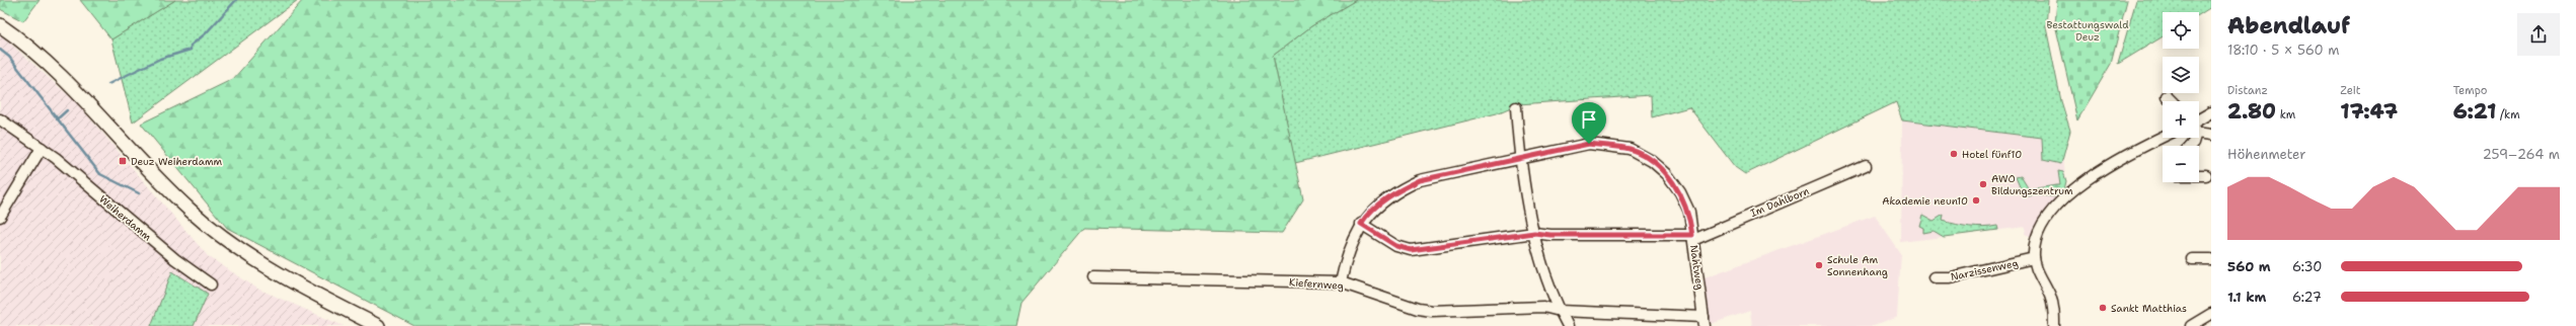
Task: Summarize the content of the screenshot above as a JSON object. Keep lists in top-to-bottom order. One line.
{"streets":{"street":["Im Dahlborn","Weiherdamm","Nahtweg","Narzissenweg","Kiefernweg"]},"crossings":[["Im Dahlborn","Nahtweg"],["Nahtweg","Kiefernweg"]],"parks":["Bestattungswald Deuz"],"places":{"other":["Hotel fünf10","AWO Bildungszentrum","Akademie neun10","Schule Am Sonnenhang","Sankt Matthias"],"transit":["Deuz Weiherdamm"]},"page":{"heading":["Abendlauf","18:10 · 5 × 560 m"],"map_buttons":["+","−"],"stats":[["Distanz","2.80 km"],["Zeit","17:47"],["Tempo","6:21 /km"]],"chart":["Höhenmeter","259–264 m"],"list":[{"name":"560 m","note":"6:30"},{"name":"1.1 km","note":"6:27"}]}}
